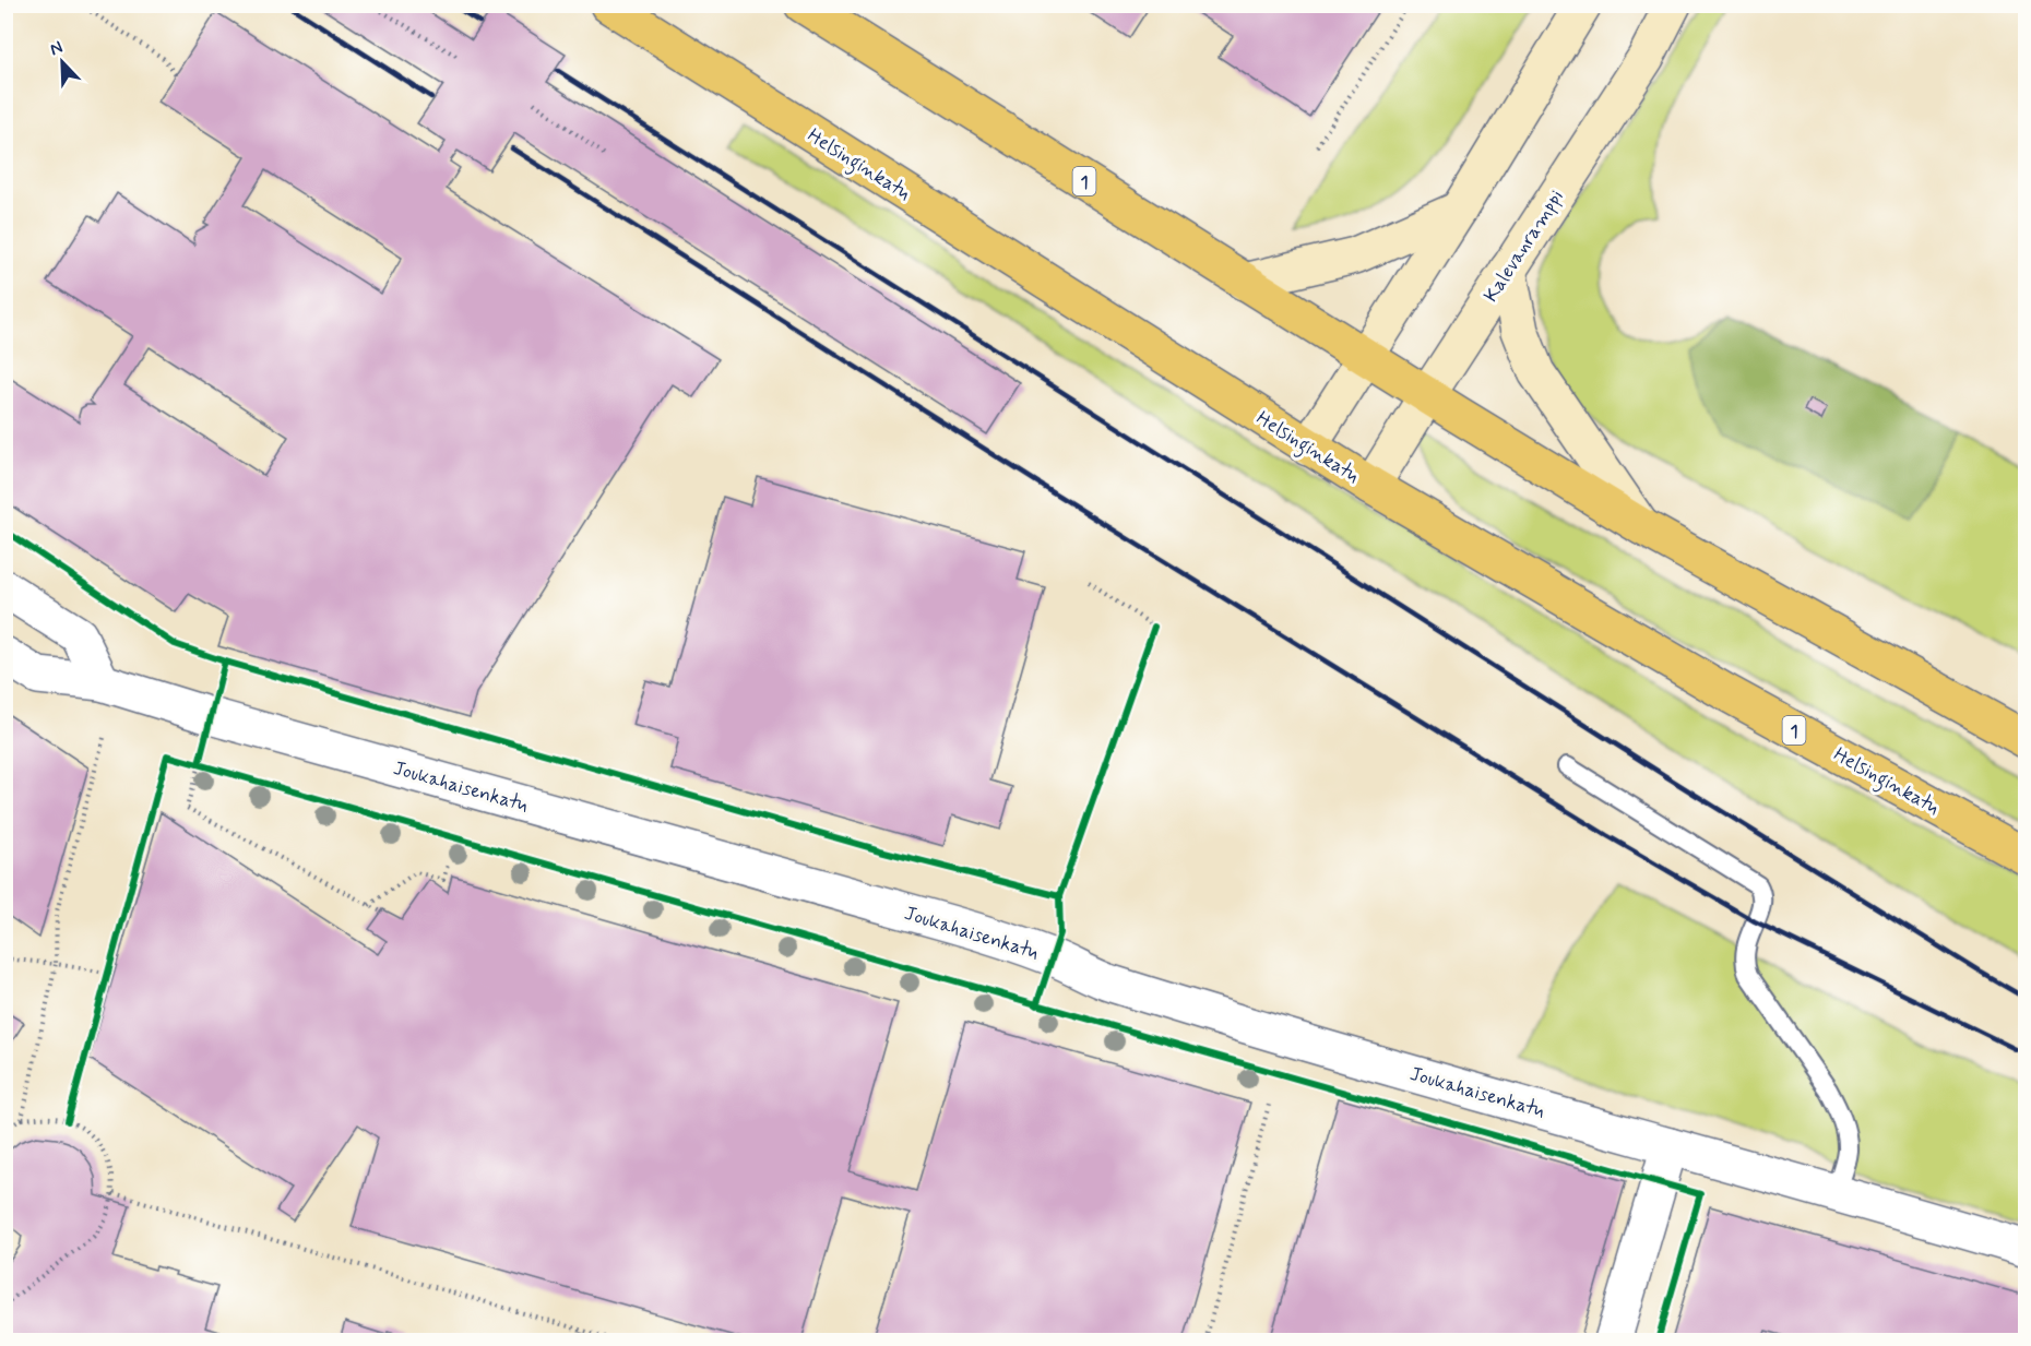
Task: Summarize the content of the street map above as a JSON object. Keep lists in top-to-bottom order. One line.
{"streets":{"highway":["Helsinginkatu","1"],"main road":["Kalevanramppi"],"street":["Joukahaisenkatu"]},"crossings":[["Helsinginkatu","Kalevanramppi"],["1","Kalevanramppi"]],"north":"top left"}
